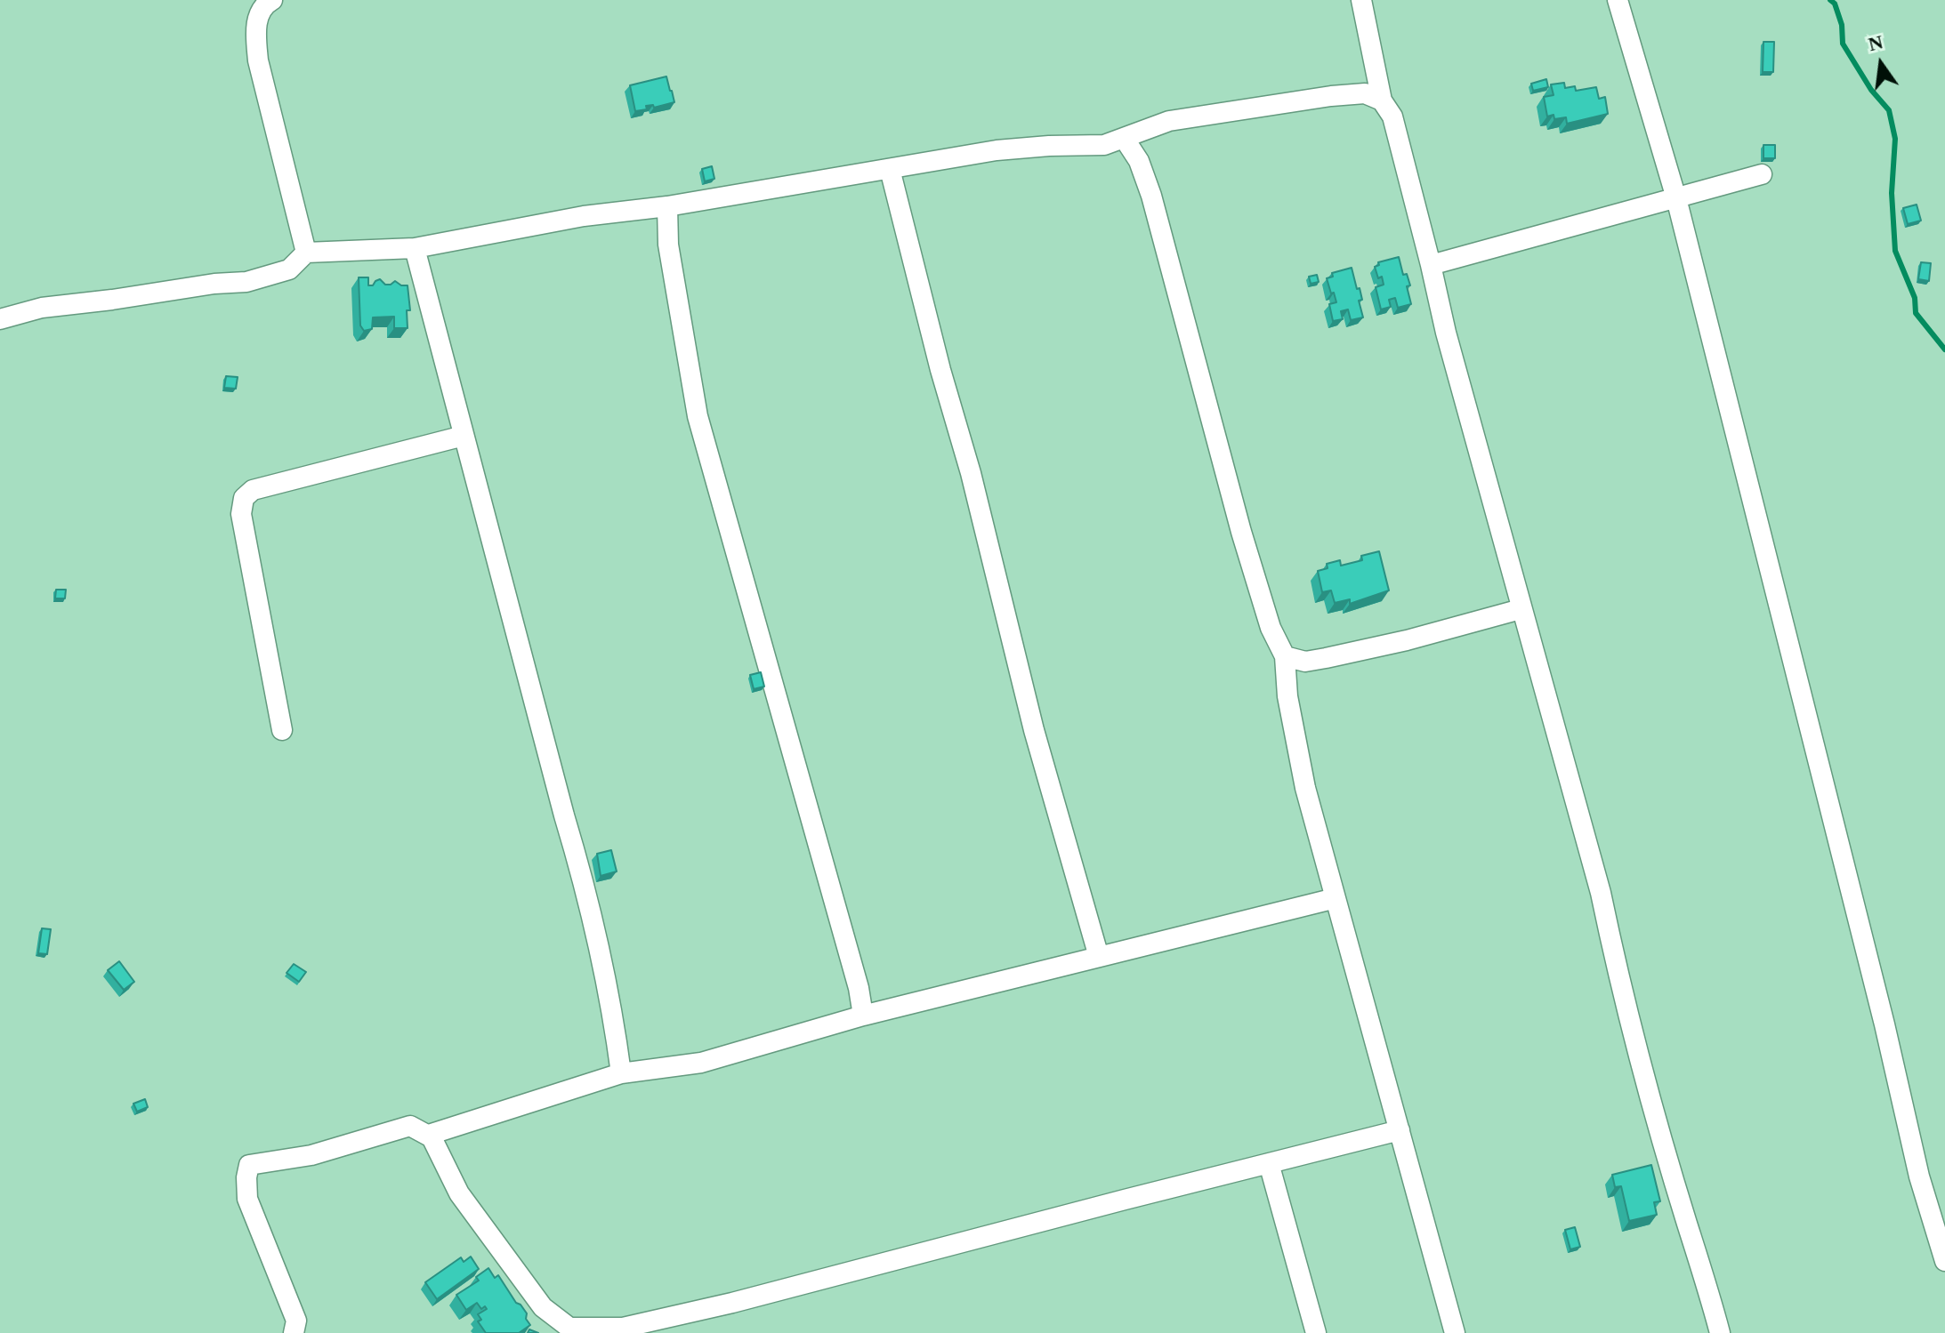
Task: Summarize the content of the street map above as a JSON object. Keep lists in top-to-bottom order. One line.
{"north":"top"}
